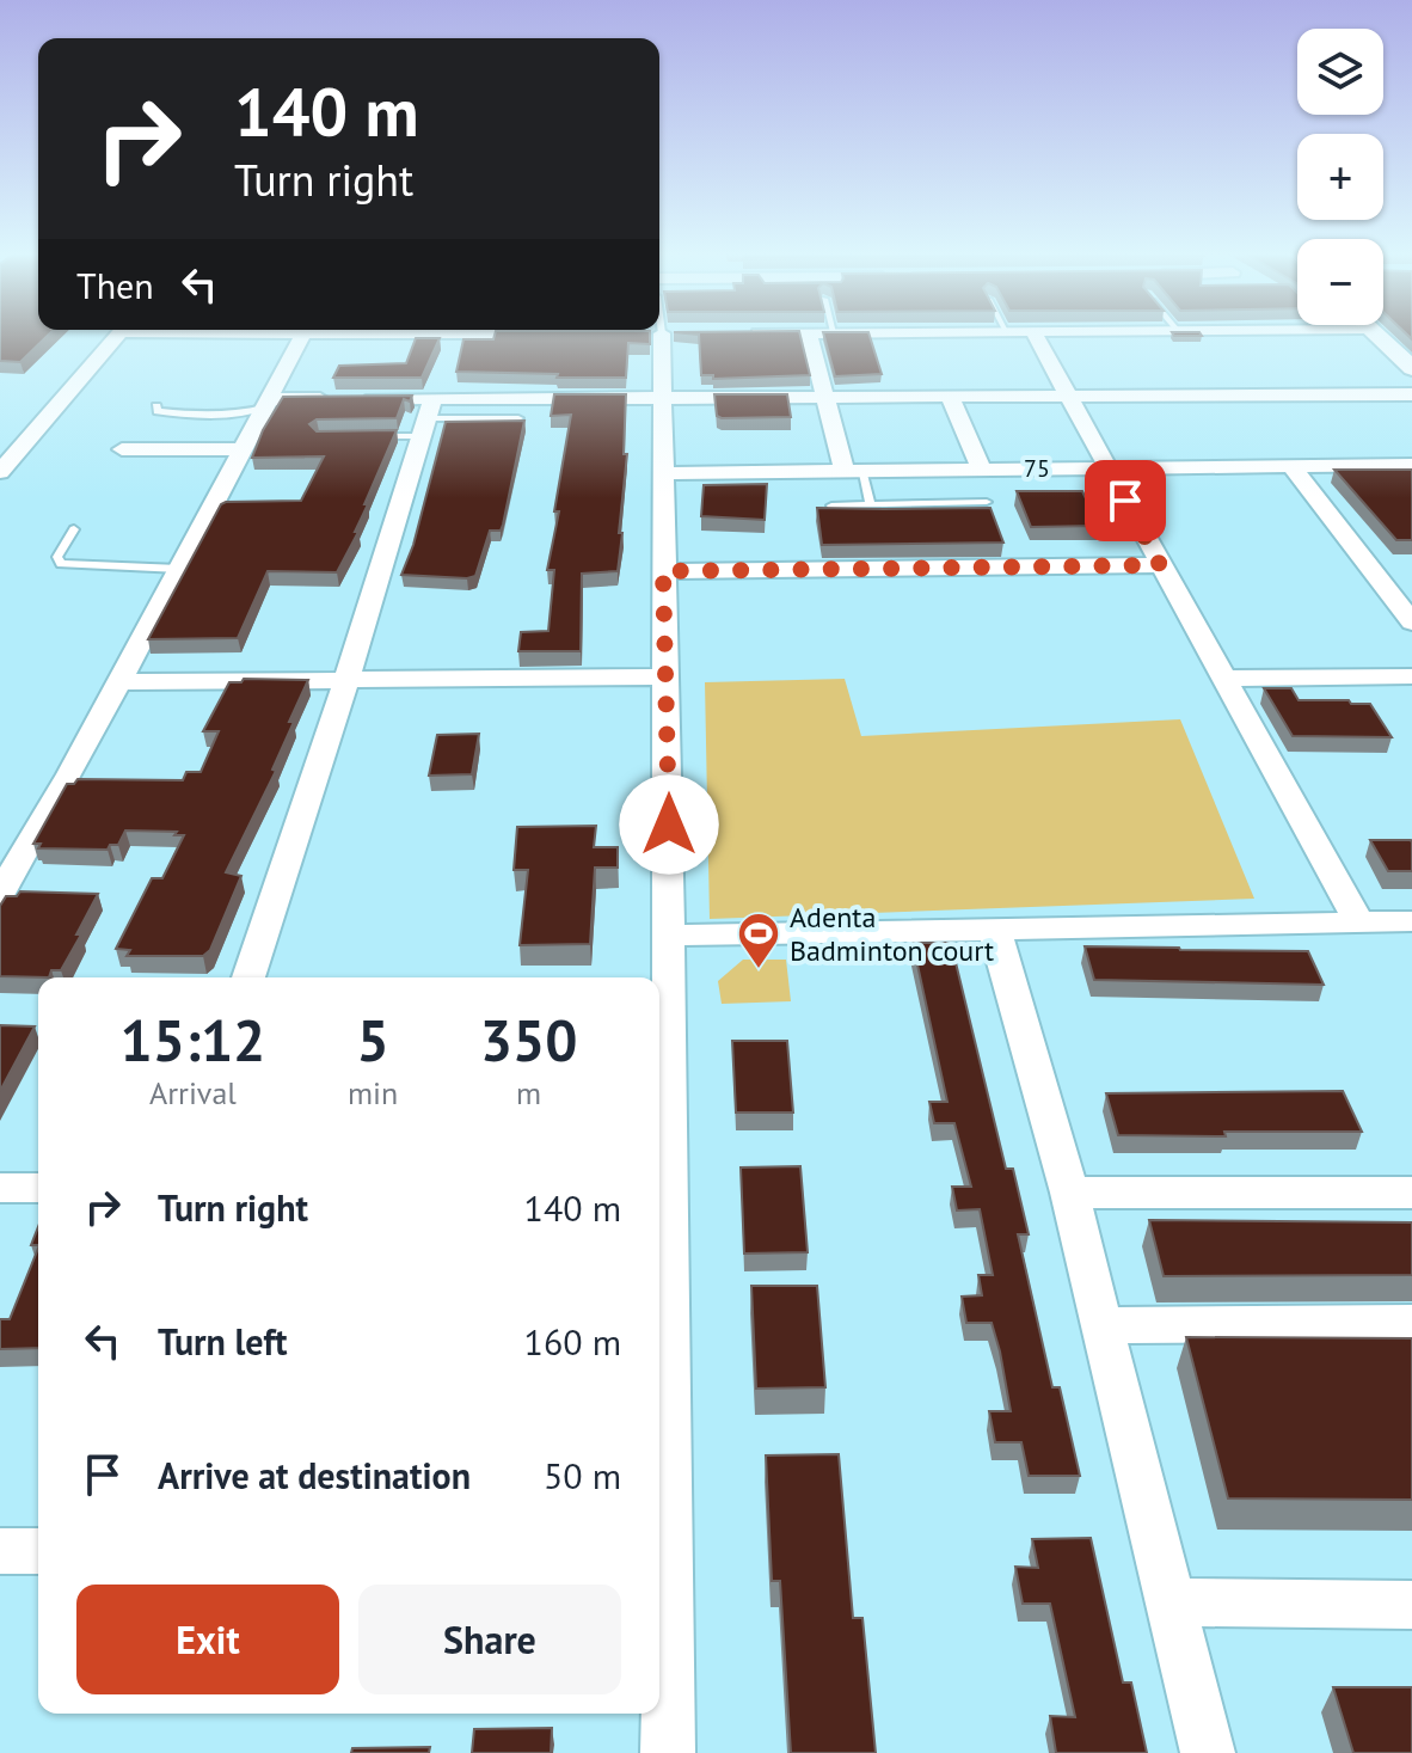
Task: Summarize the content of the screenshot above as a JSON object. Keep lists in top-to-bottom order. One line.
{"streets":{"street":["75"]},"places":{"sports":["Adenta Badminton court"]},"page":{"map_buttons":["+","−"],"turn":["140 m","Turn right"],"then":"Then","eta":["15:12","Arrival","5","min","350","m"],"list":[{"name":"Turn right","value":"140 m"},{"name":"Turn left","value":"160 m"},{"name":"Arrive at destination","value":"50 m"}],"buttons":["Exit","Share"]}}
